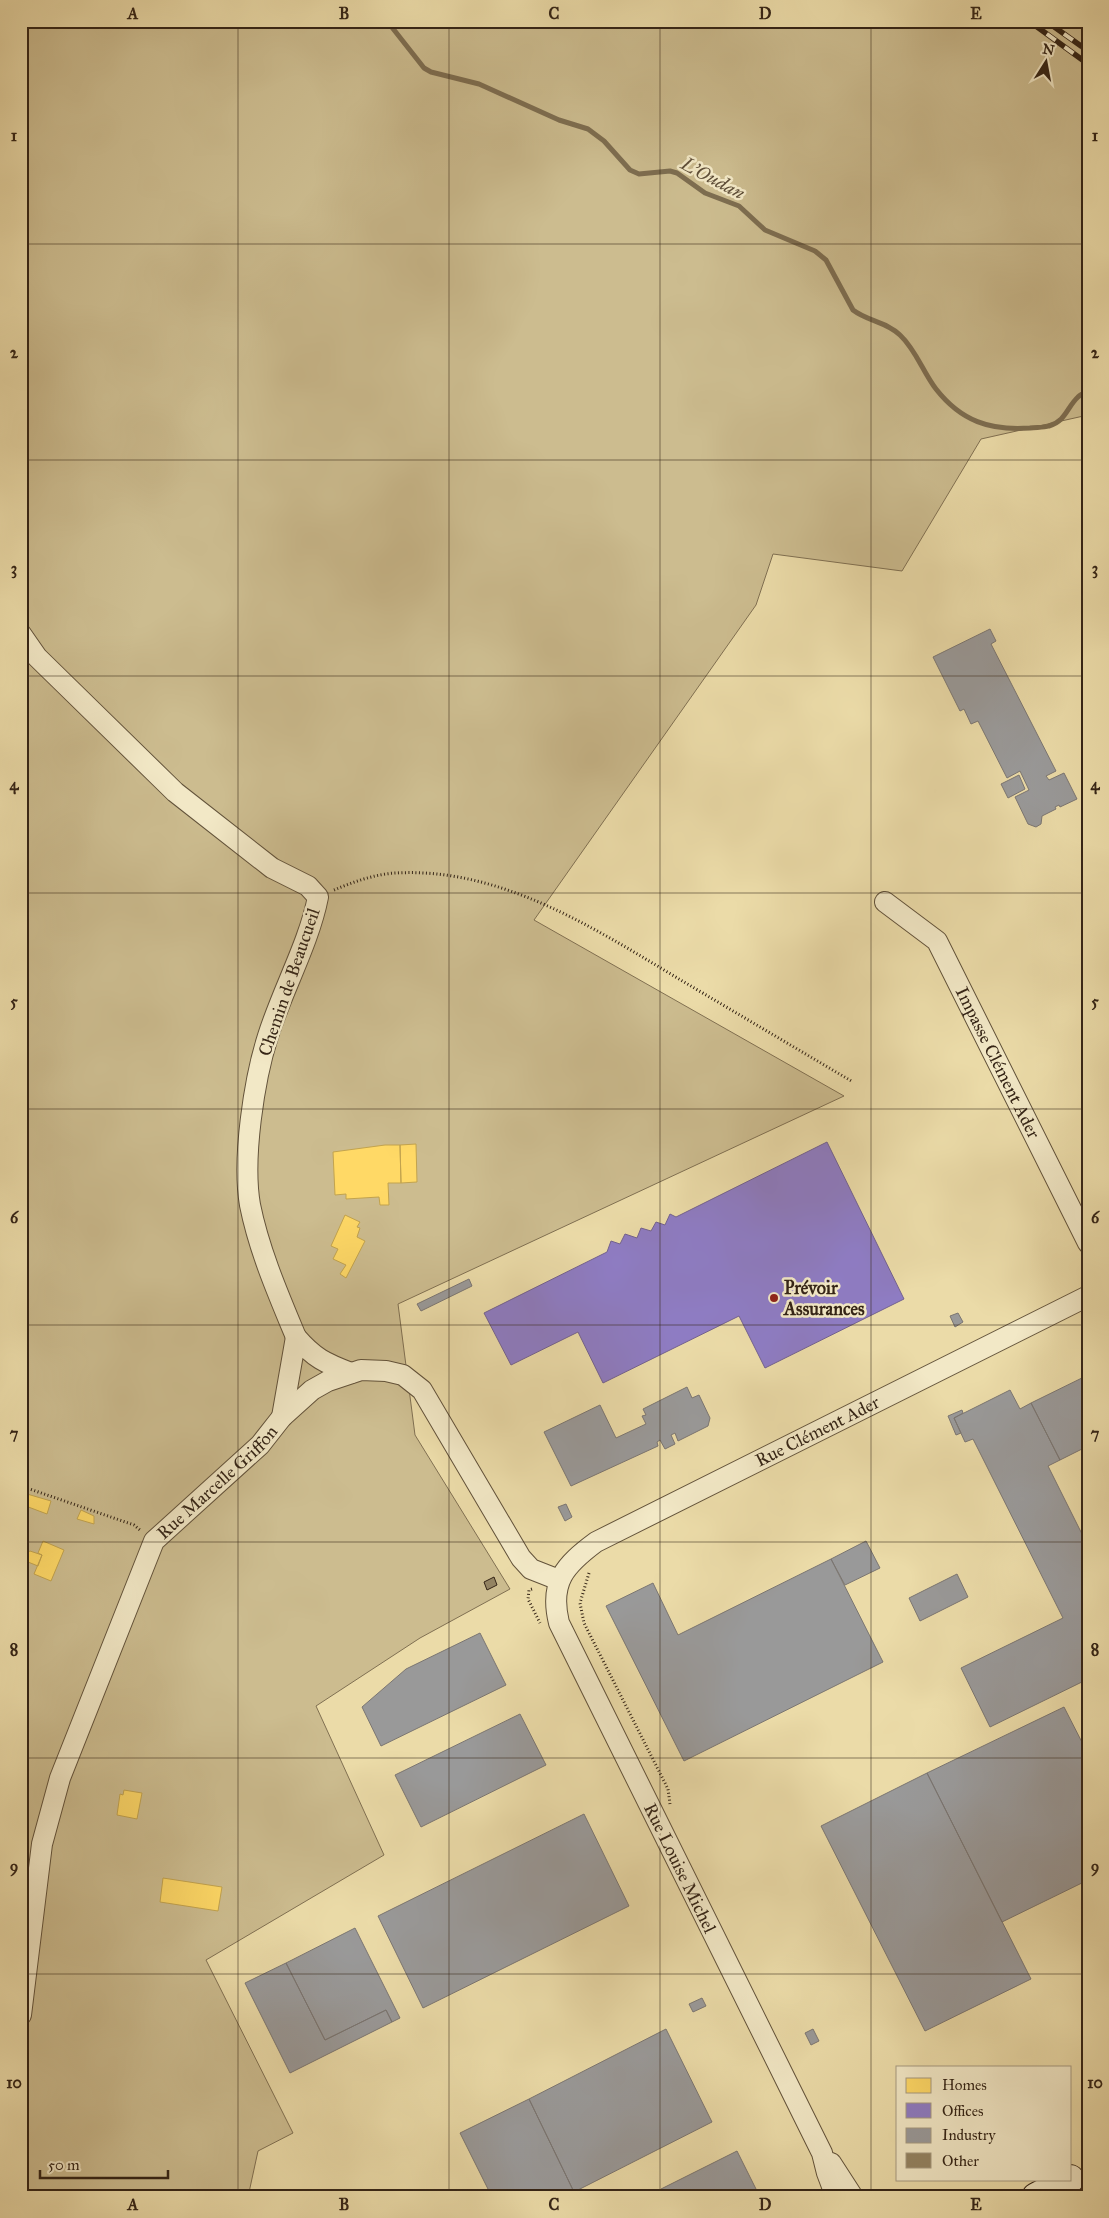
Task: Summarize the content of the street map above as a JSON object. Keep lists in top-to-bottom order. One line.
{"streets":{"street":["Chemin de Beaucueil","Impasse Clément Ader","Rue Clément Ader","Rue Marcelle Griffon","Rue Louise Michel"]},"crossings":[["Chemin de Beaucueil","Rue Marcelle Griffon"],["Rue Clément Ader","Rue Marcelle Griffon"],["Rue Clément Ader","Rue Louise Michel"],["Rue Marcelle Griffon","Rue Louise Michel"]],"water":["L'Oudan"],"places":["Prévoir Assurances"],"legend":["Homes","Offices","Industry","Other"],"scale_bar":"50 m","north":"top","grid":{"columns":["A","B","C","D","E"],"rows":["1","2","3","4","5","6","7","8","9","10"]}}
